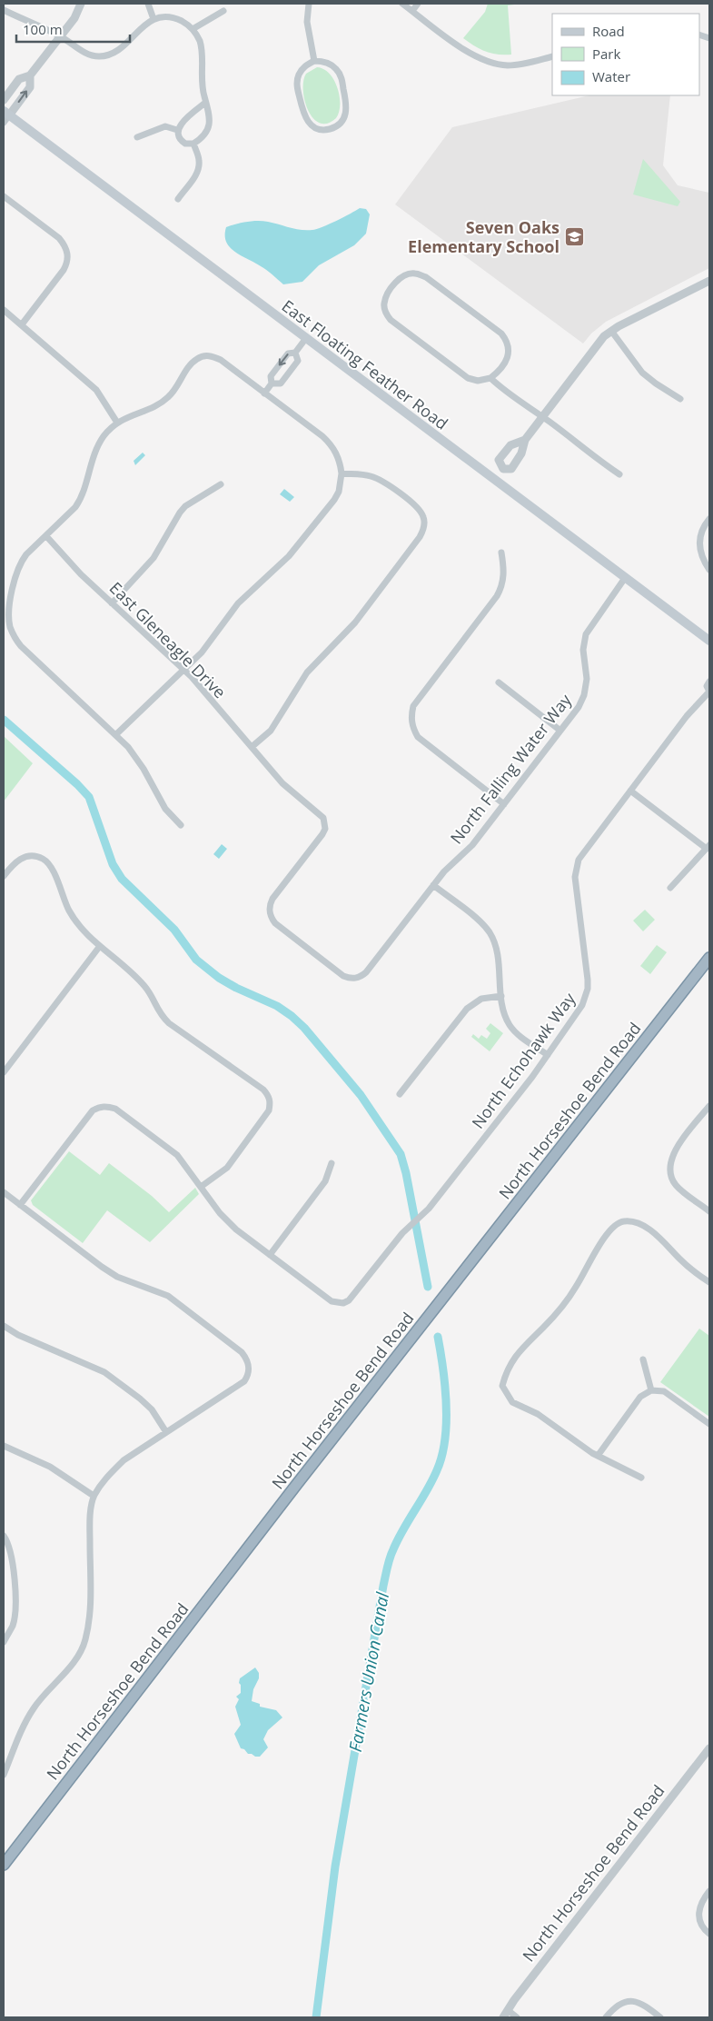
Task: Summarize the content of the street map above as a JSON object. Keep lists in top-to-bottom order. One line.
{"streets":{"highway":["North Horseshoe Bend Road"],"main road":["East Floating Feather Road"],"street":["East Gleneagle Drive","North Falling Water Way","North Echohawk Way"]},"crossings":[["East Floating Feather Road","North Falling Water Way"],["East Gleneagle Drive","North Falling Water Way"]],"water":["Farmers Union Canal"],"places":{"school or university":["Seven Oaks Elementary School"]},"legend":["Road","Park","Water"],"scale_bar":"100 m"}
